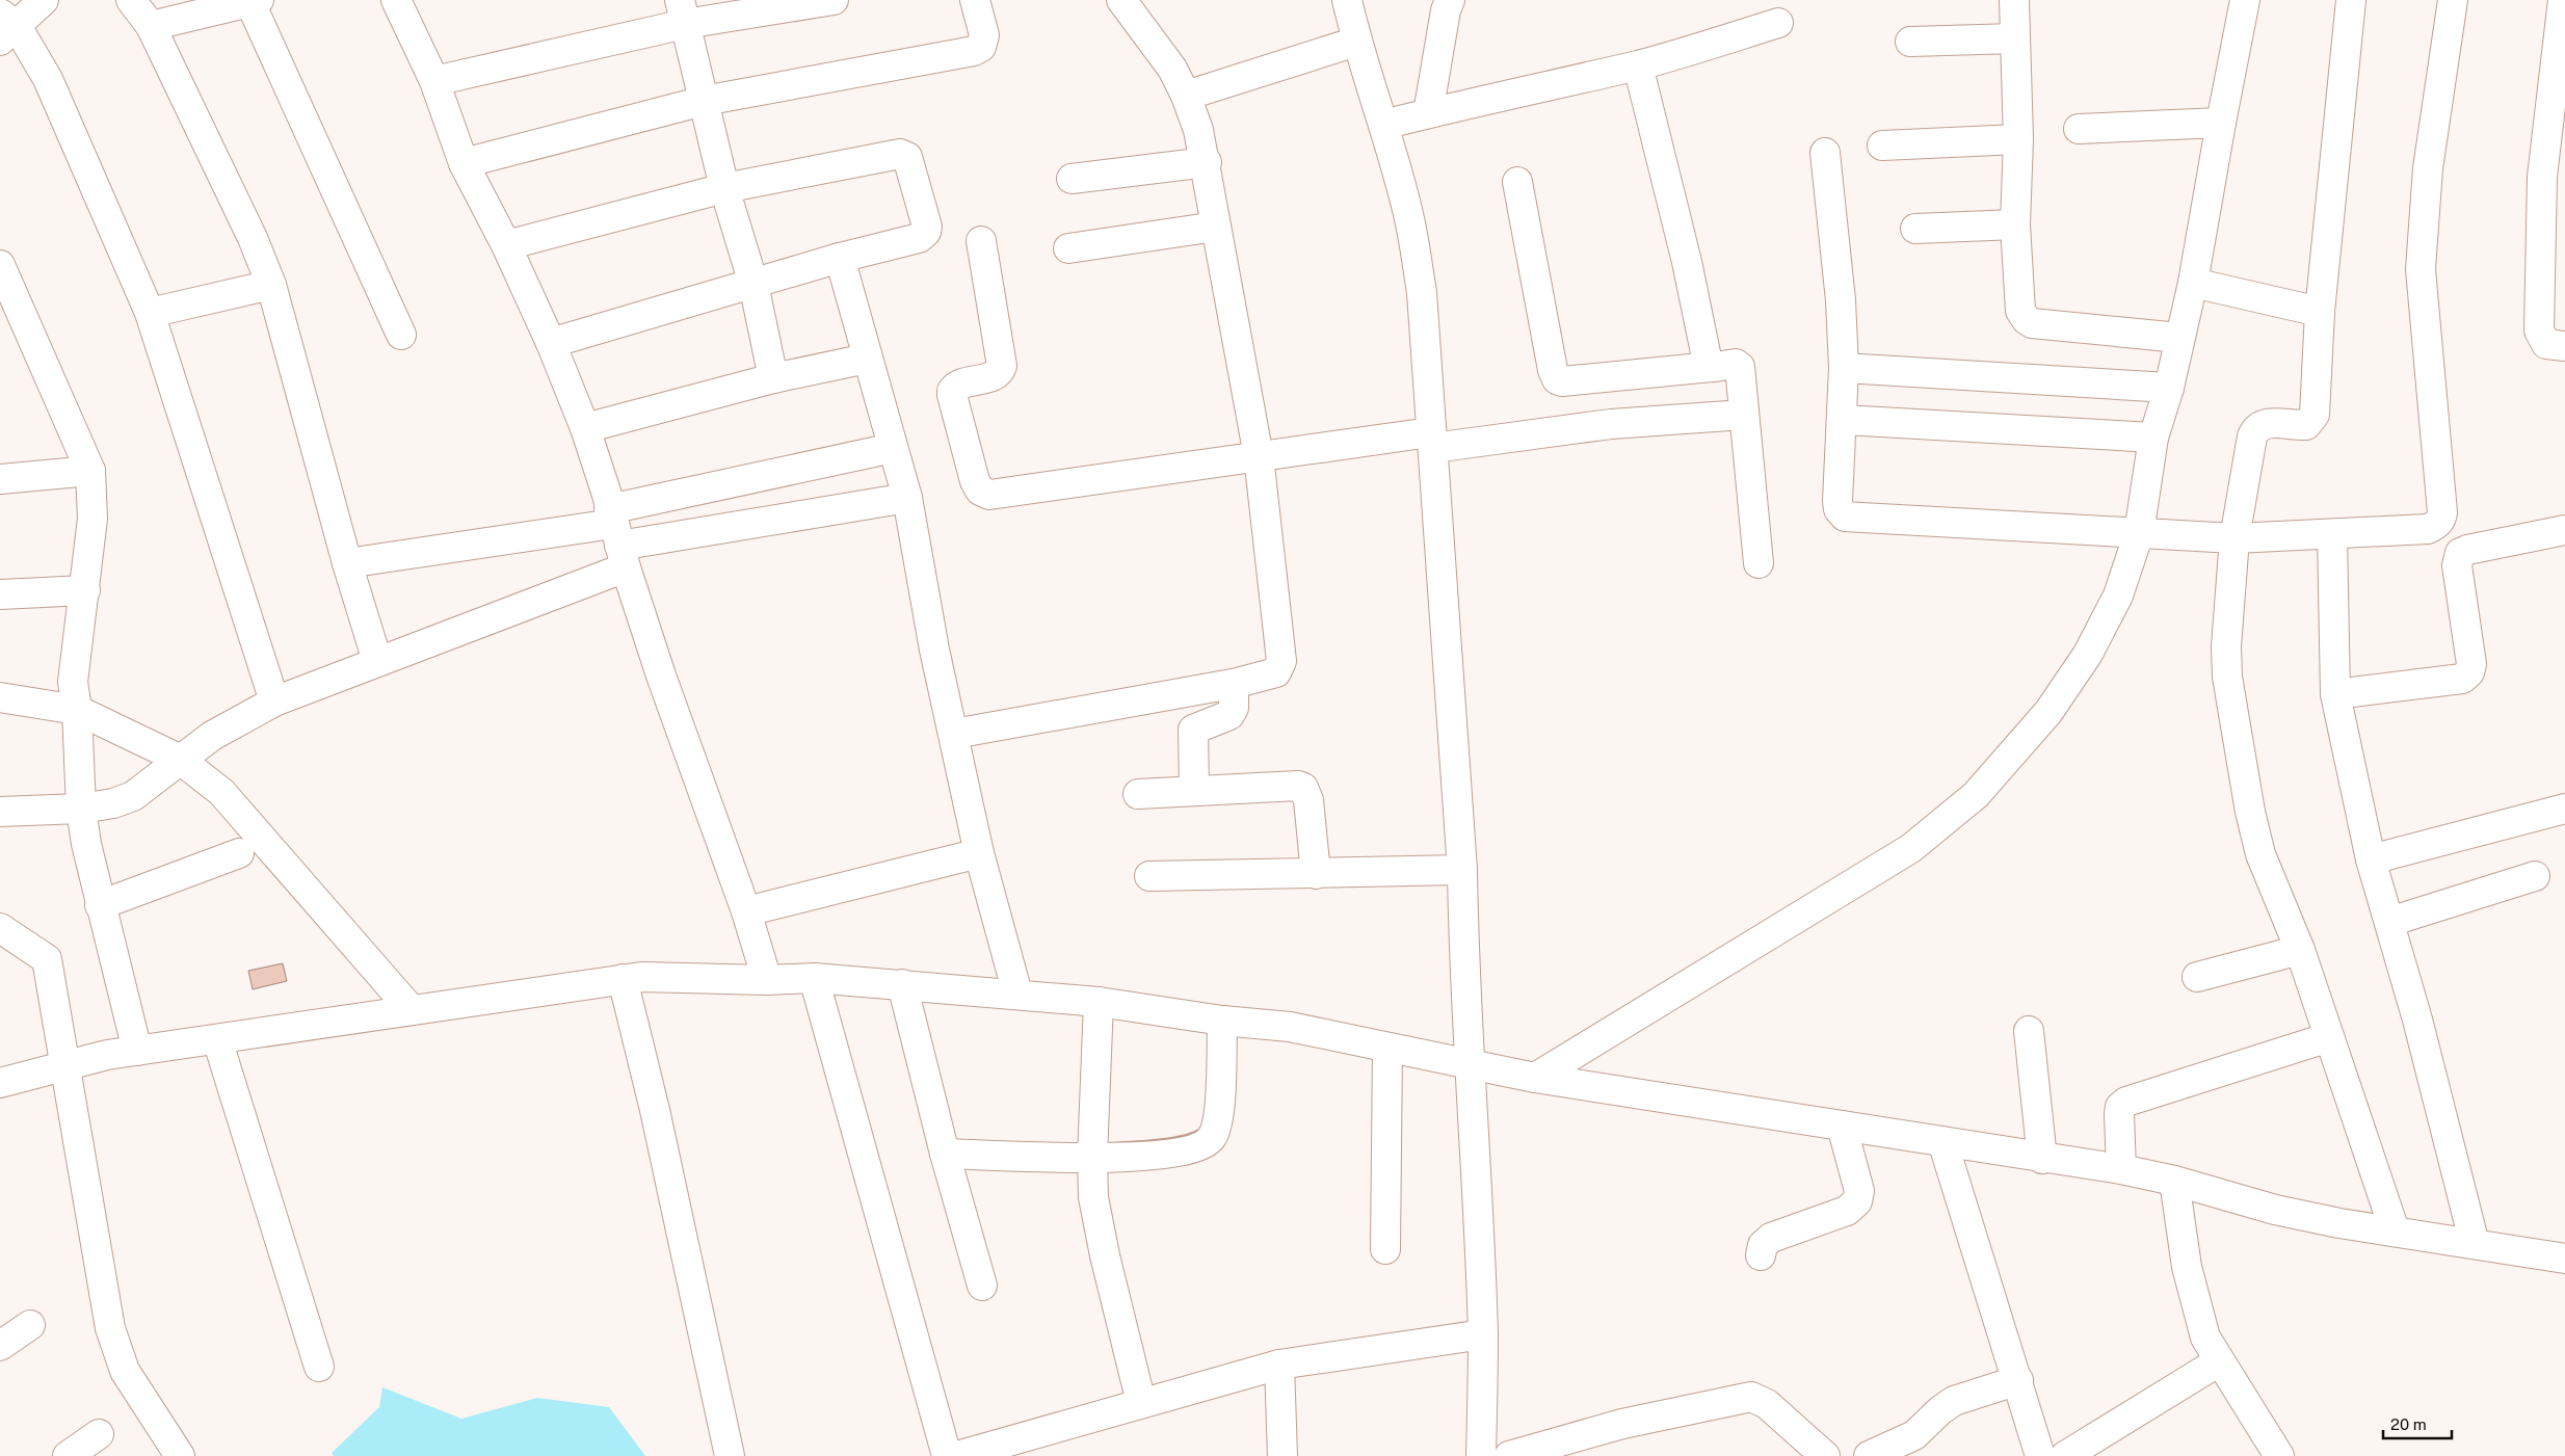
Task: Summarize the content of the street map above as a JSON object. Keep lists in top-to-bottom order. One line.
{"scale_bar":"20 m"}
